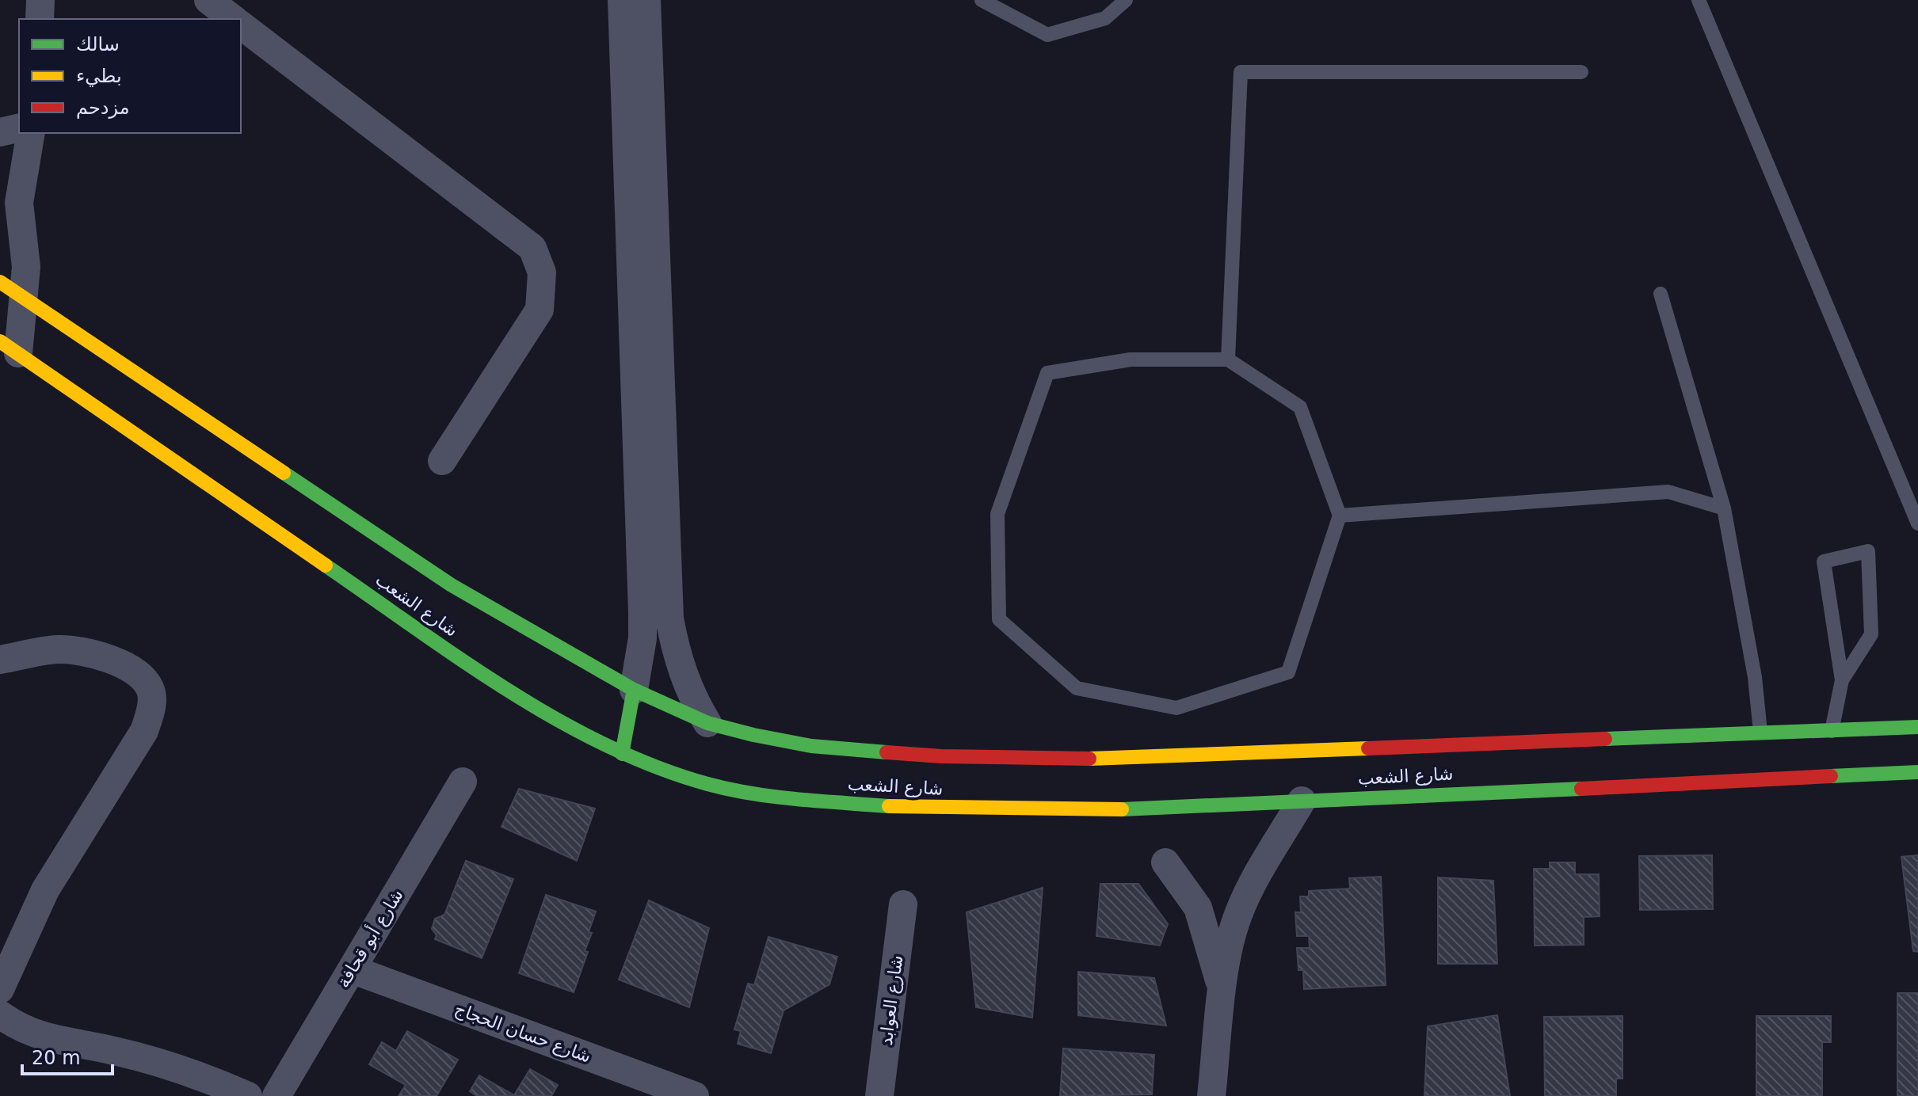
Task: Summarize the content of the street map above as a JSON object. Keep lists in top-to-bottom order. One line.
{"streets":{"street":["شارع الشعب","شارع أبو قحافة","شارع العوابد","شارع حسان الحجاج"]},"crossings":[["شارع أبو قحافة","شارع حسان الحجاج"]],"legend":["سالك","بطيء","مزدحم"],"scale_bar":"20 m"}
